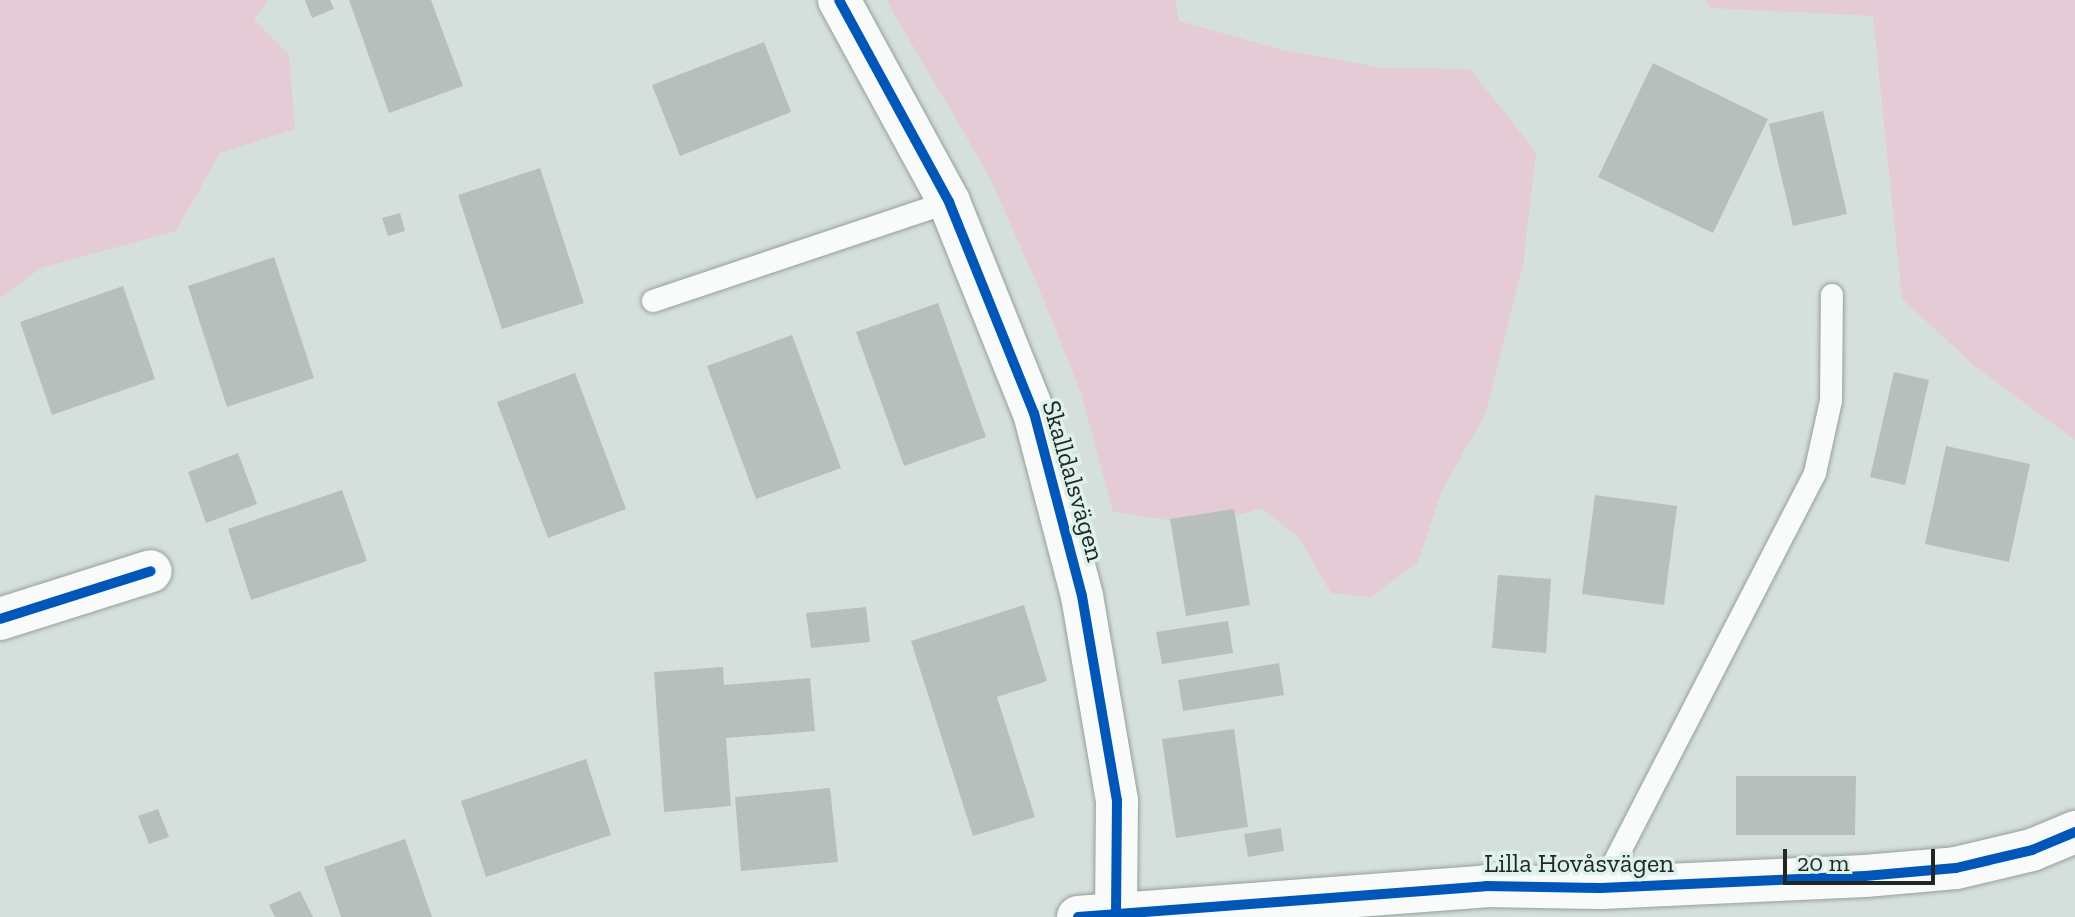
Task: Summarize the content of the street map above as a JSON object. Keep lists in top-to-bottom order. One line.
{"streets":{"street":["Skalldalsvägen","Lilla Hovåsvägen"]},"crossings":[["Skalldalsvägen","Lilla Hovåsvägen"]],"scale_bar":"20 m"}
